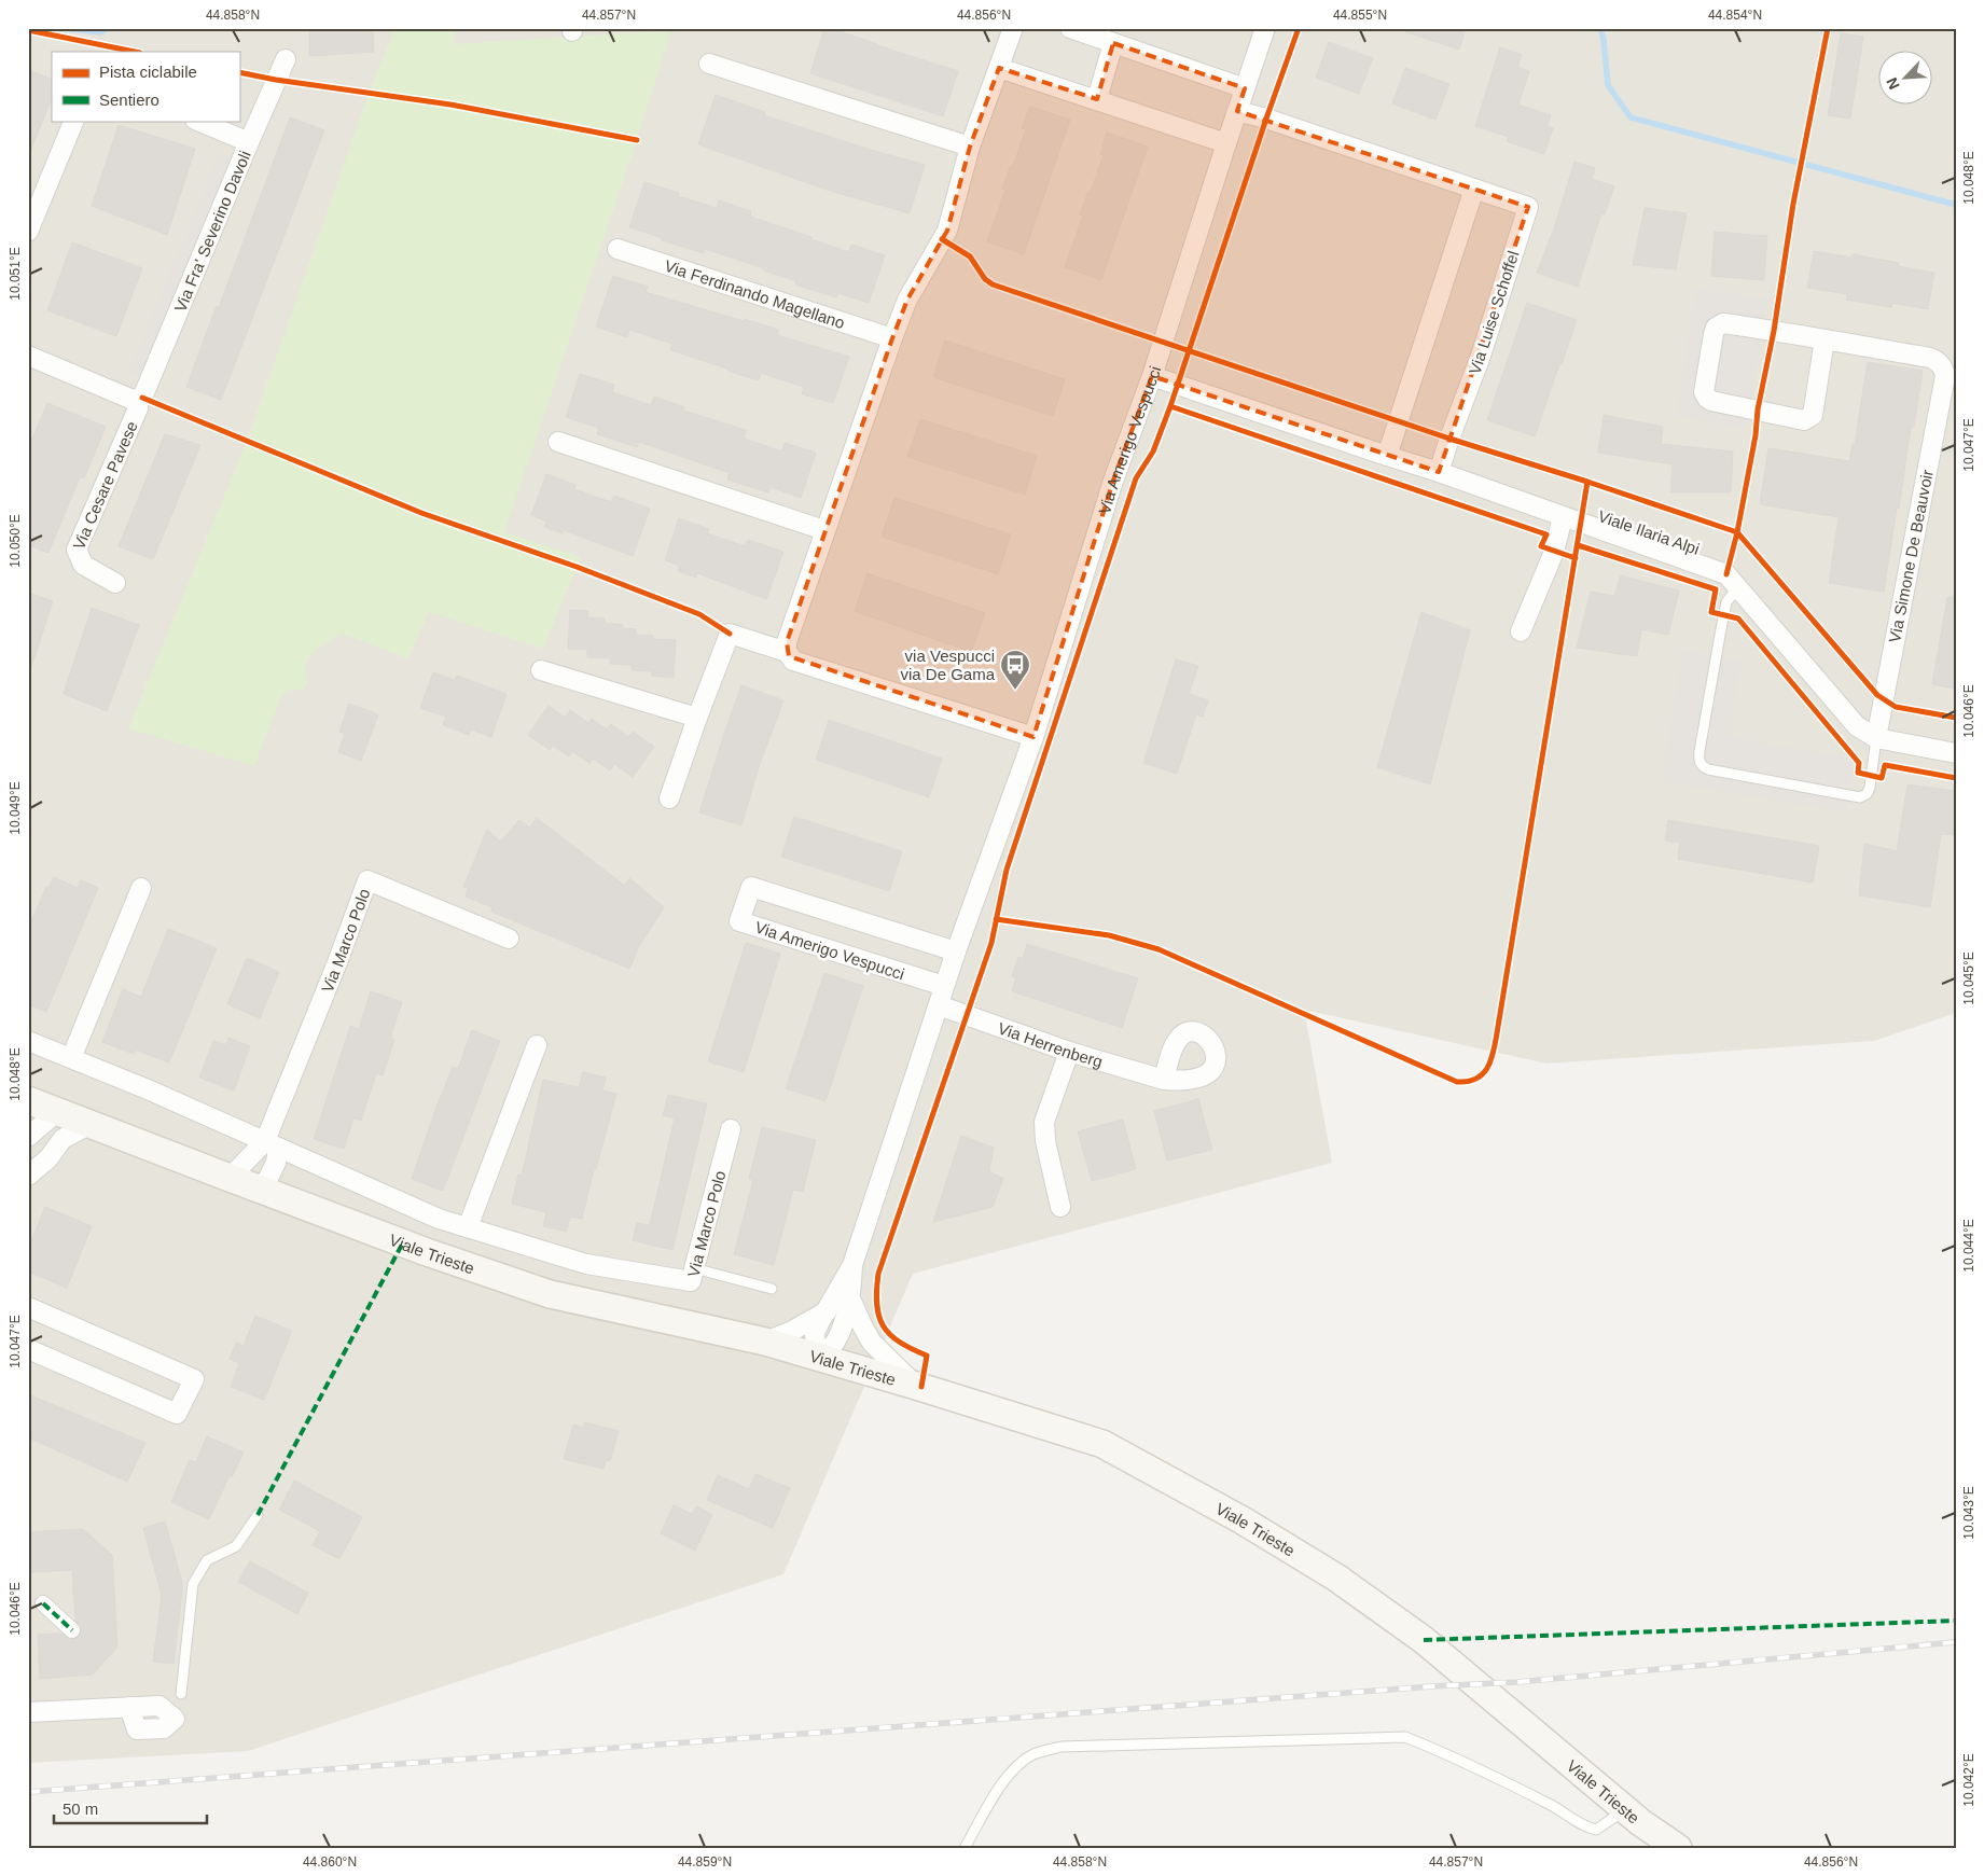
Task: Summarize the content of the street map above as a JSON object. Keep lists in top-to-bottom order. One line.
{"streets":{"main road":["Viale Trieste"],"street":["Via Fra' Severino Davoli","Via Ferdinando Magellano","Via Luise Schoffel","Via Amerigo Vespucci","Via Cesare Pavese","Viale Ilaria Alpi","Via Simone De Beauvoir","Via Marco Polo","Via Herrenberg"]},"crossings":[["Via Fra' Severino Davoli","Via Cesare Pavese"],["Via Luise Schoffel","Via Amerigo Vespucci"],["Via Luise Schoffel","Viale Ilaria Alpi"],["Via Amerigo Vespucci","Viale Ilaria Alpi"],["Via Amerigo Vespucci","Via Herrenberg"],["Via Amerigo Vespucci","Viale Trieste"],["Viale Ilaria Alpi","Via Simone De Beauvoir"],["Via Marco Polo","Viale Trieste"]],"places":{"bus stop":["via Vespucci via De Gama"]},"legend":["Pista ciclabile","Sentiero"],"scale_bar":"50 m","north":"bottom left","coordinates":["44.858°N","44.857°N","44.856°N","44.855°N","44.854°N","10.048°E","10.051°E","10.047°E","10.050°E","10.046°E","10.049°E","10.045°E","10.044°E","10.043°E","10.042°E","44.860°N","44.859°N"]}
